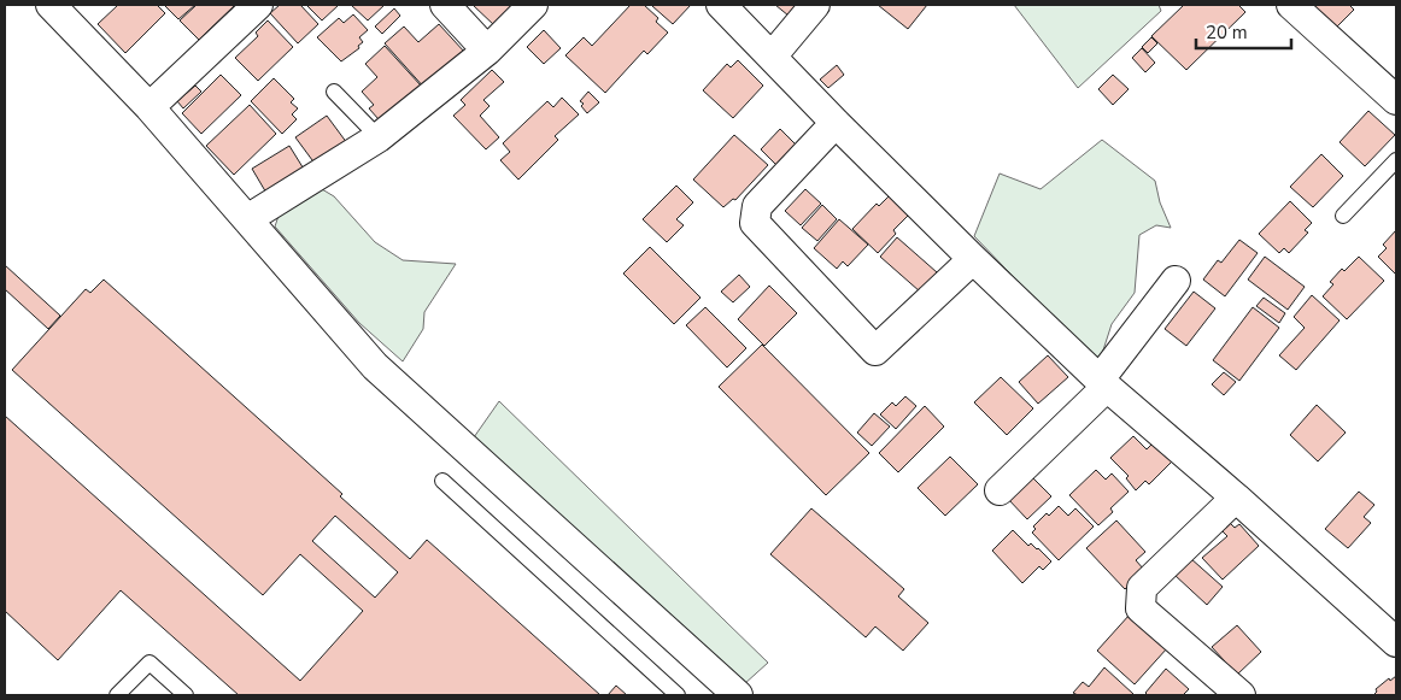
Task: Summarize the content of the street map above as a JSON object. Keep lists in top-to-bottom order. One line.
{"scale_bar":"20 m"}
